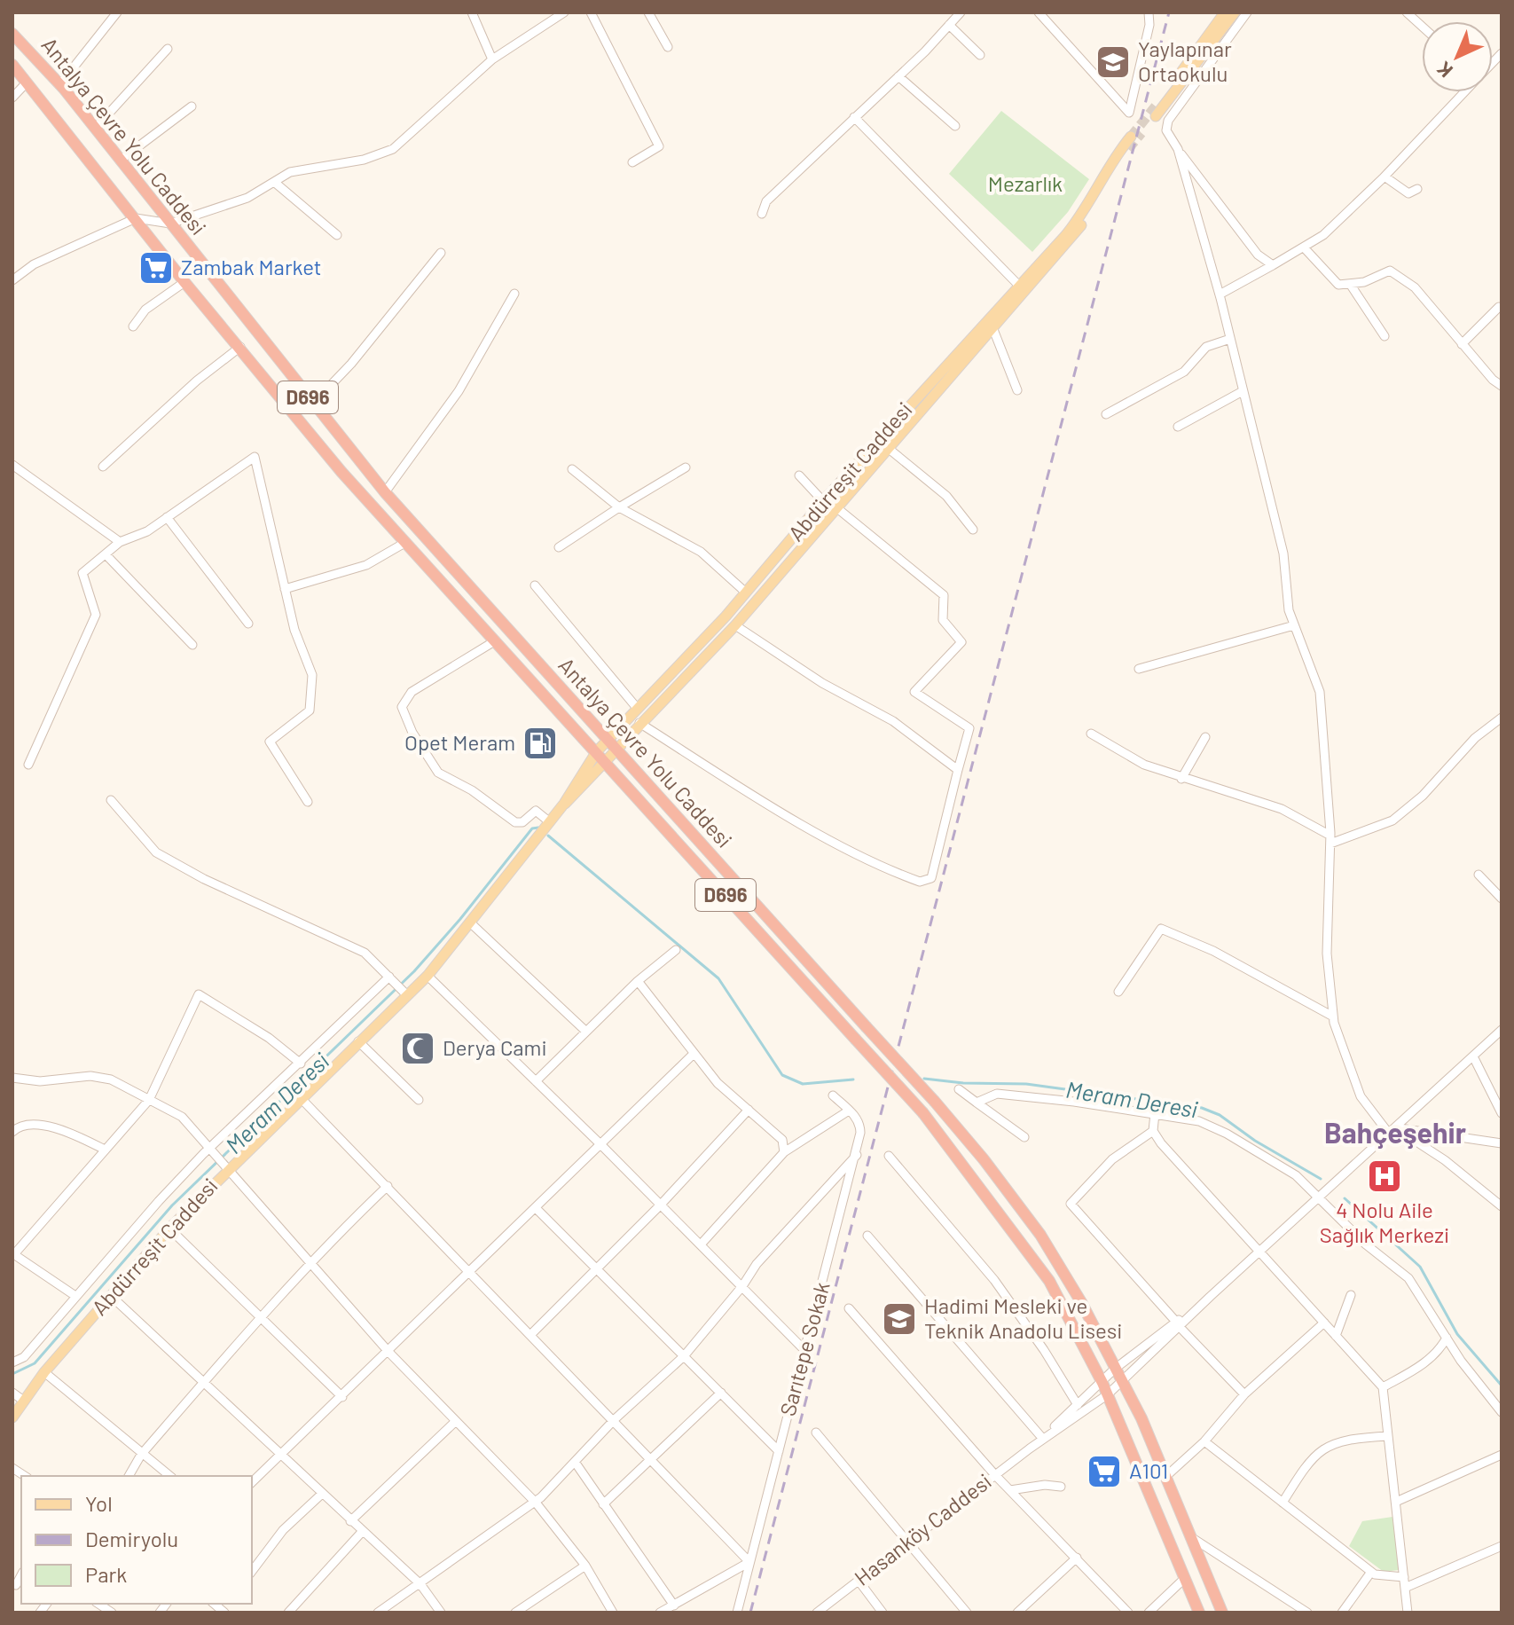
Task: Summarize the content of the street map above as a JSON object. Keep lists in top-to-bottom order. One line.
{"streets":{"highway":["Antalya Çevre Yolu Caddesi","D696"],"main road":["Abdürreşit Caddesi"],"street":["Sarıtepe Sokak","Hasanköy Caddesi"]},"crossings":[["Antalya Çevre Yolu Caddesi","Abdürreşit Caddesi"]],"districts":["Bahçeşehir"],"water":["Meram Deresi"],"parks":["Mezarlık"],"places":{"school or university":["Yaylapınar Ortaokulu","Hadimi Mesleki ve Teknik Anadolu Lisesi"],"supermarket":["Zambak Market","A101"],"fuel station":["Opet Meram"],"mosque":["Derya Cami"],"hospital":["4 Nolu Aile Sağlık Merkezi"]},"legend":["Yol","Demiryolu","Park"],"north":"bottom left"}
